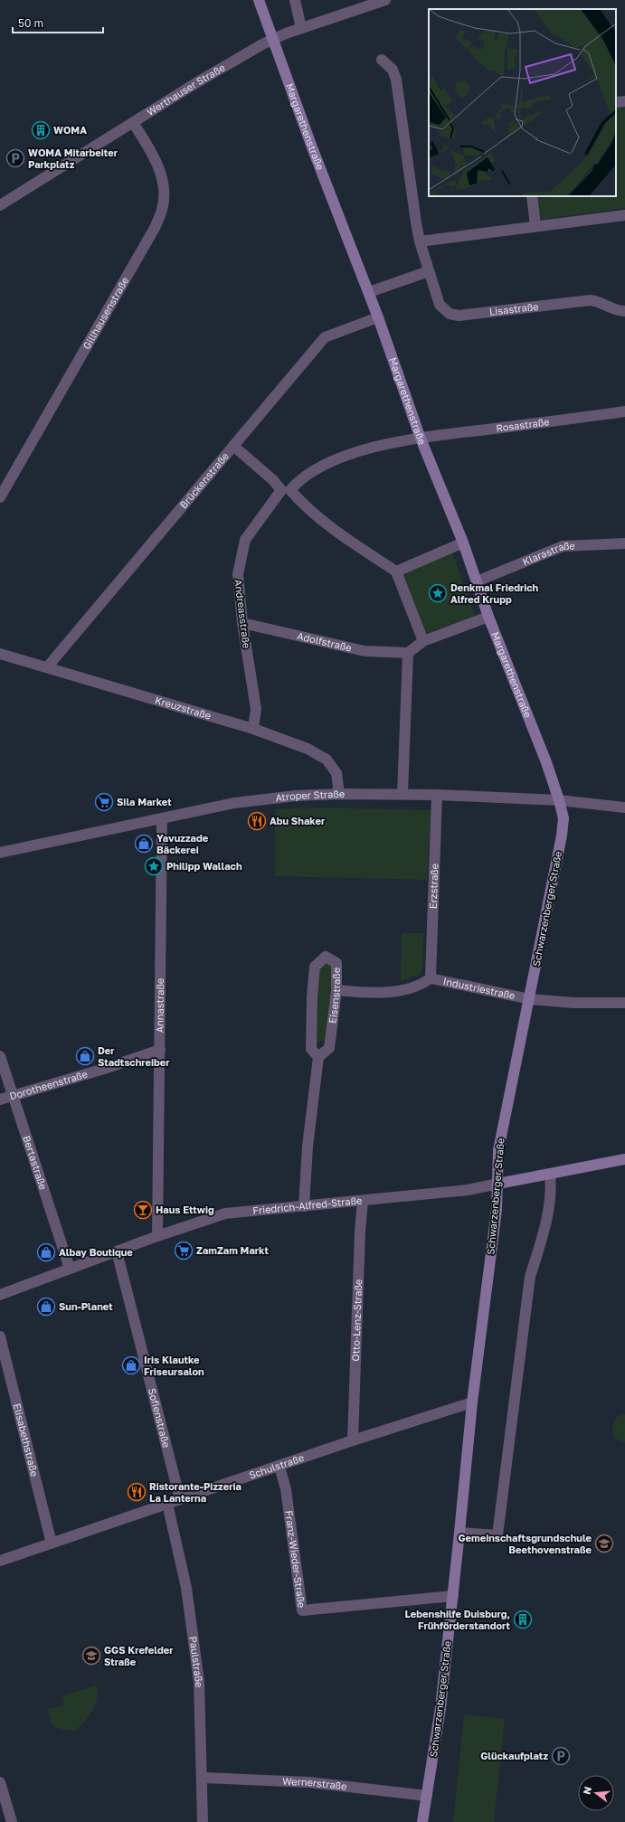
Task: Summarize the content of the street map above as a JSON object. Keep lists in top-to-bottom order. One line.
{"streets":{"main road":["Margarethenstraße","Schwarzenberger Straße","Friedrich-Alfred-Straße"],"street":["Werthauser Straße","Lisastraße","Gillhausenstraße","Rosastraße","Brückenstraße","Klarastraße","Andreasstraße","Adolfstraße","Kreuzstraße","Atroper Straße","Erzstraße","Industriestraße","Eisenstraße","Annastraße","Dorotheenstraße","Bertastraße","Otto-Lenz-Straße","Sofienstraße","Elisabethstraße","Schulstraße","Franz-Wieder-Straße","Paulstraße","Wernerstraße"]},"crossings":[["Werthauser Straße","Margarethenstraße"],["Werthauser Straße","Gillhausenstraße"],["Margarethenstraße","Rosastraße"],["Margarethenstraße","Brückenstraße"],["Margarethenstraße","Klarastraße"],["Margarethenstraße","Andreasstraße"],["Margarethenstraße","Atroper Straße"],["Margarethenstraße","Schwarzenberger Straße"],["Rosastraße","Andreasstraße"],["Brückenstraße","Kreuzstraße"],["Andreasstraße","Adolfstraße"],["Andreasstraße","Kreuzstraße"],["Kreuzstraße","Atroper Straße"],["Atroper Straße","Erzstraße"],["Atroper Straße","Schwarzenberger Straße"],["Atroper Straße","Annastraße"],["Erzstraße","Industriestraße"],["Schwarzenberger Straße","Industriestraße"],["Schwarzenberger Straße","Friedrich-Alfred-Straße"],["Schwarzenberger Straße","Schulstraße"],["Schwarzenberger Straße","Franz-Wieder-Straße"],["Schwarzenberger Straße","Wernerstraße"],["Industriestraße","Eisenstraße"],["Annastraße","Dorotheenstraße"],["Annastraße","Friedrich-Alfred-Straße"],["Dorotheenstraße","Bertastraße"],["Bertastraße","Friedrich-Alfred-Straße"],["Friedrich-Alfred-Straße","Otto-Lenz-Straße"],["Friedrich-Alfred-Straße","Sofienstraße"],["Otto-Lenz-Straße","Schulstraße"],["Sofienstraße","Schulstraße"],["Elisabethstraße","Schulstraße"],["Schulstraße","Franz-Wieder-Straße"],["Schulstraße","Paulstraße"],["Paulstraße","Wernerstraße"]],"places":{"building":["WOMA","Lebenshilfe Duisburg, Frühförderstandort"],"parking":["WOMA Mitarbeiter Parkplatz","Glückaufplatz"],"place":["Denkmal Friedrich Alfred Krupp","Philipp Wallach"],"supermarket":["Sila Market","ZamZam Markt"],"restaurant":["Abu Shaker","Ristorante-Pizzeria La Lanterna"],"shop":["Yavuzzade Bäckerei","Der Stadtschreiber","Albay Boutique","Sun-Planet","Iris Klautke Friseursalon"],"bar":["Haus Ettwig"],"school or university":["Gemeinschaftsgrundschule Beethovenstraße","GGS Krefelder Straße"]},"scale_bar":"50 m","north":"left"}
